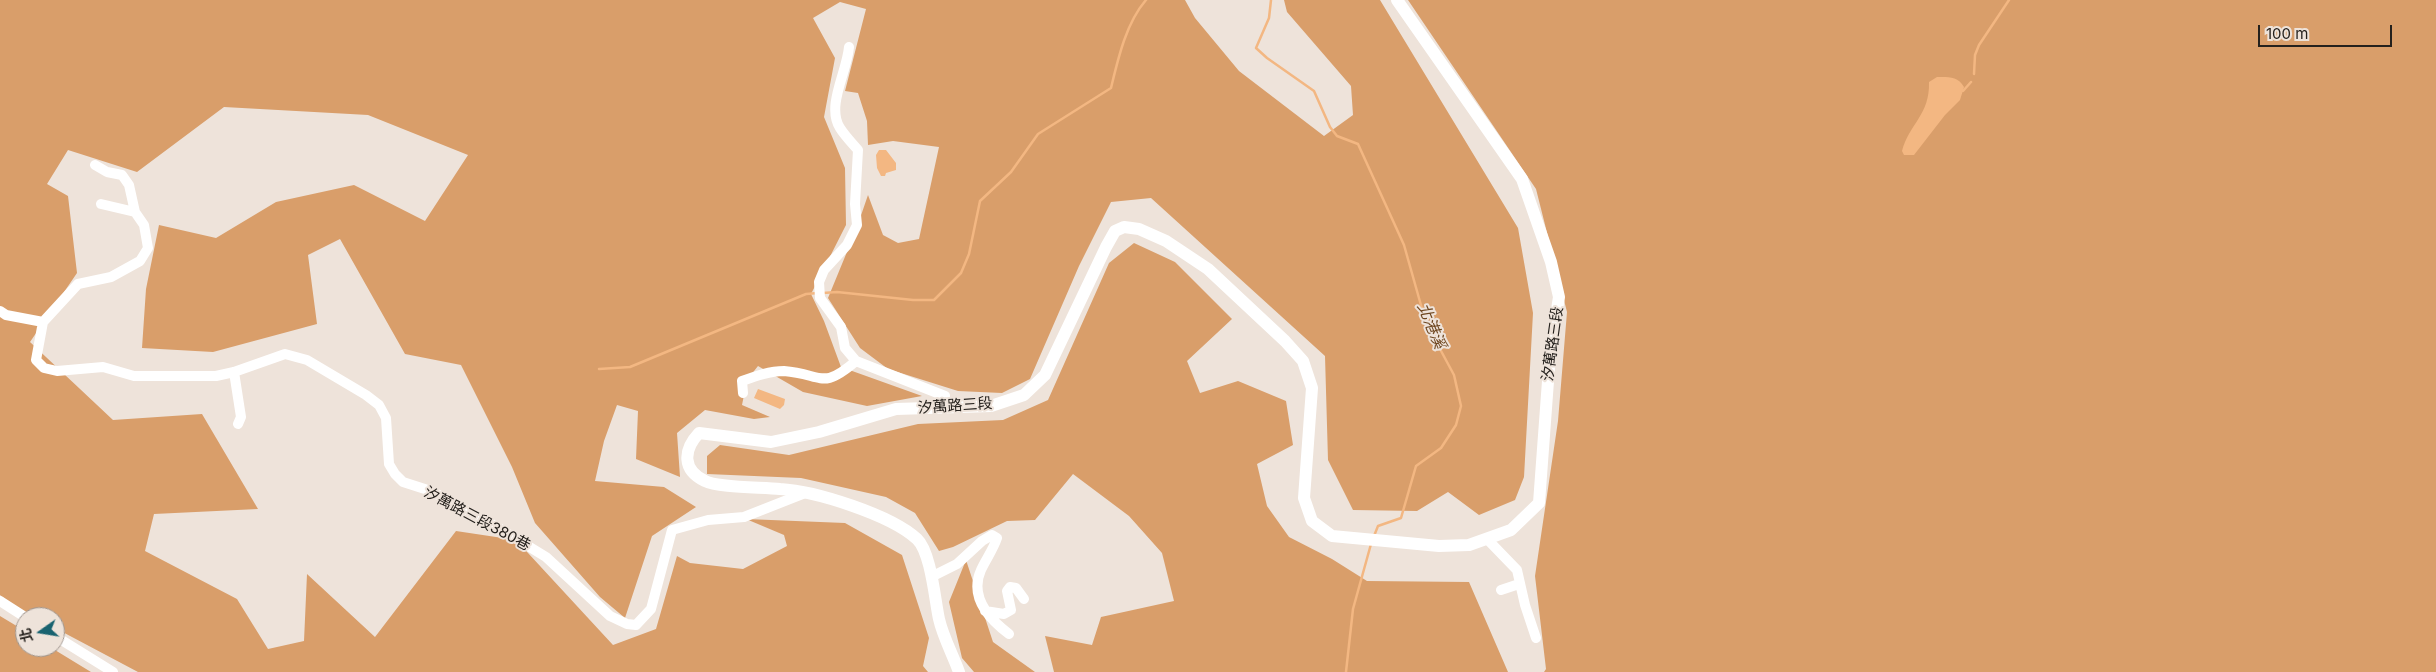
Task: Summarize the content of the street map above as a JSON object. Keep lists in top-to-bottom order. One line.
{"streets":{"street":["汐萬路三段","汐萬路三段380巷"]},"crossings":[["汐萬路三段","汐萬路三段380巷"]],"water":["北港溪"],"scale_bar":"100 m","north":"left"}
